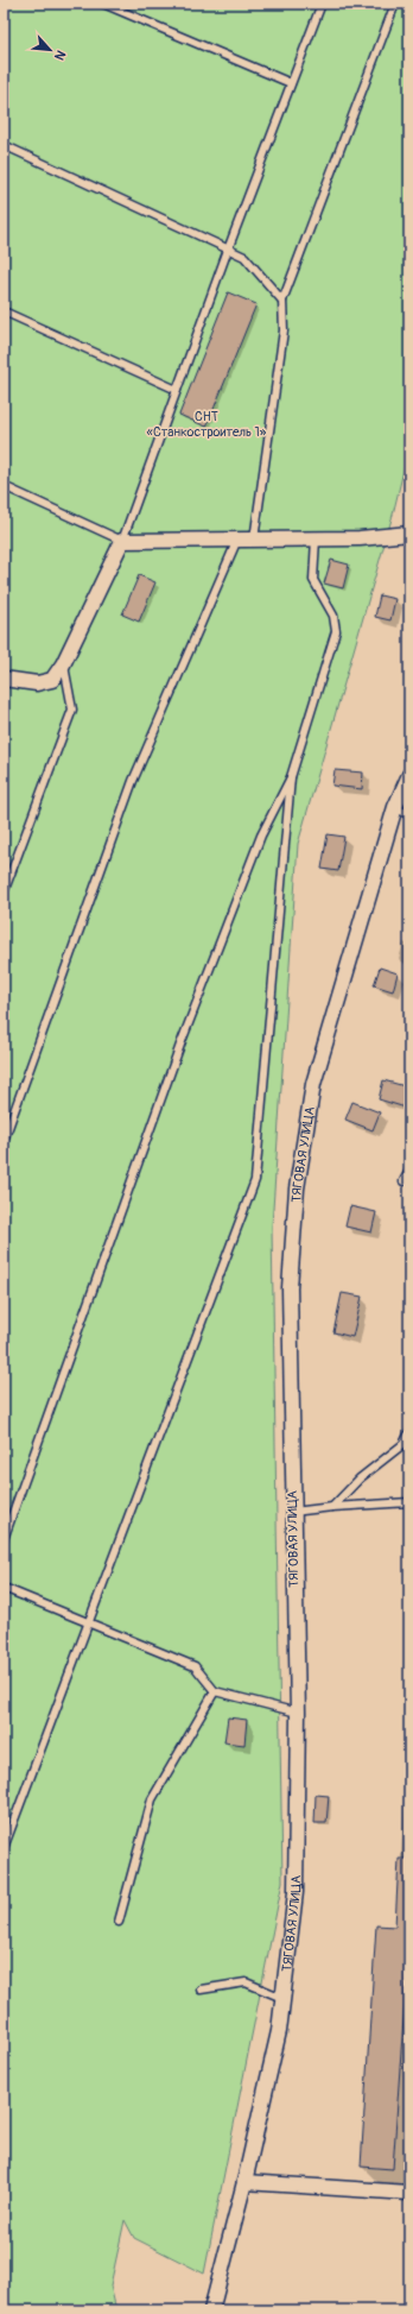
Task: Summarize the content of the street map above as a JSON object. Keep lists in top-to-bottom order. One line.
{"streets":{"street":["ТЯГОВАЯ УЛИЦА"]},"parks":["СНТ «Станкостроитель 1»"],"north":"bottom right"}
